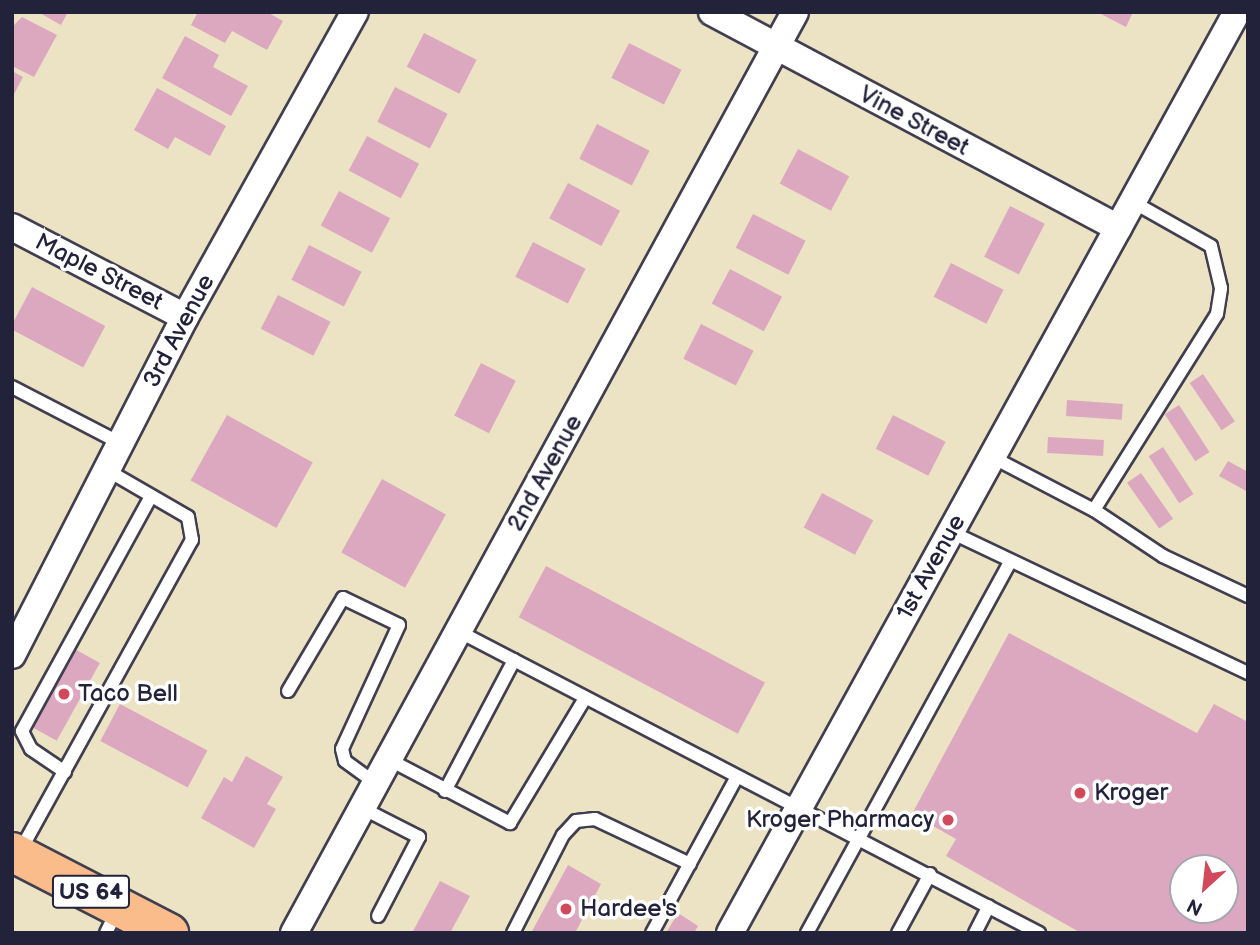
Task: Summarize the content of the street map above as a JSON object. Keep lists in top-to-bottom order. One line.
{"streets":{"highway":["US 64"],"street":["Vine Street","Maple Street","3rd Avenue","2nd Avenue","1st Avenue"]},"crossings":[["Vine Street","2nd Avenue"],["Vine Street","1st Avenue"],["Maple Street","3rd Avenue"]],"places":["Taco Bell","Kroger","Kroger Pharmacy","Hardee's"],"north":"bottom left"}
